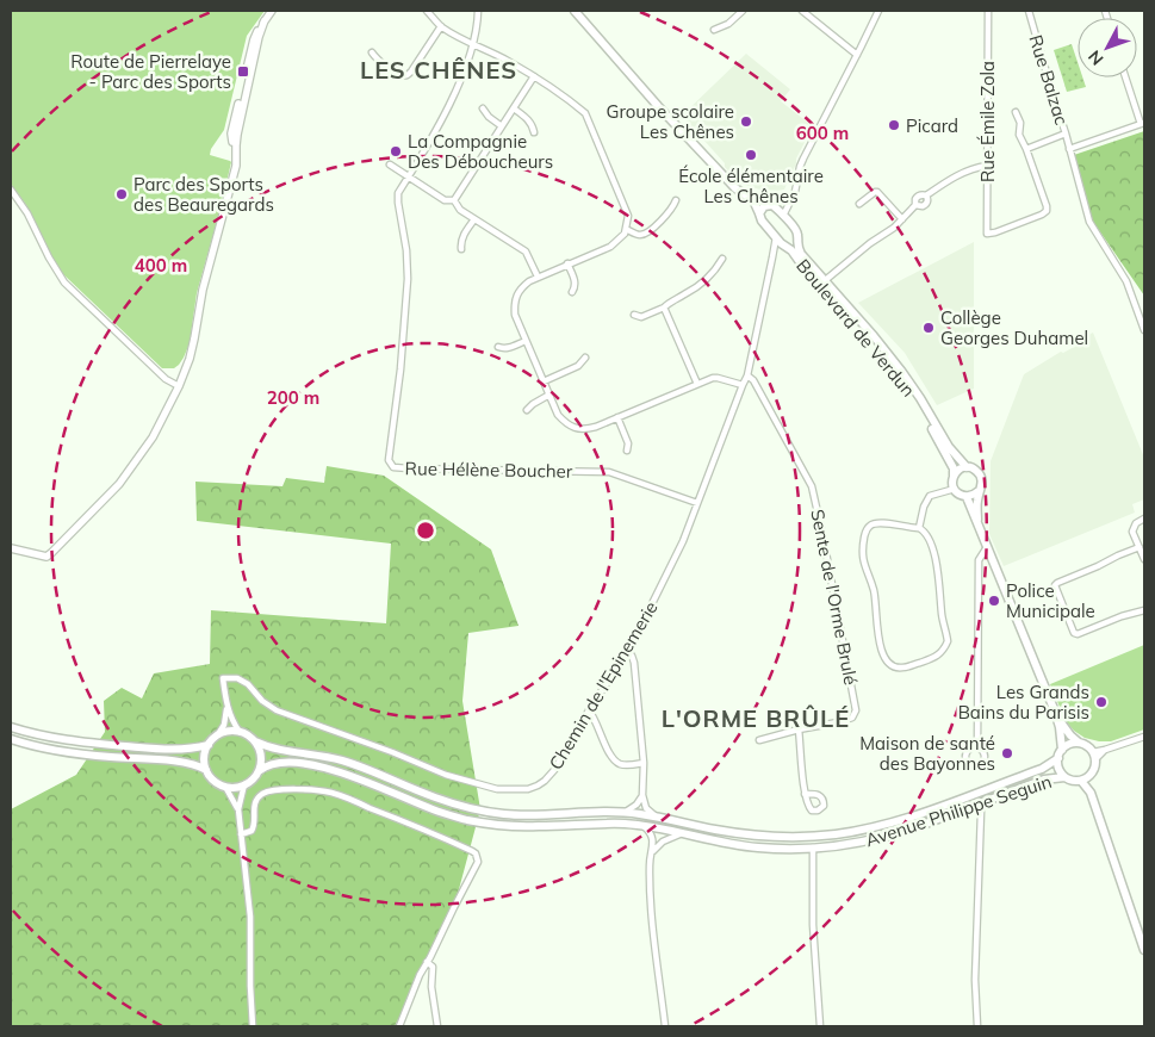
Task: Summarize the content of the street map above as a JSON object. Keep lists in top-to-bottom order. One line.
{"streets":{"main road":["Boulevard de Verdun","Avenue Philippe Seguin"],"street":["Rue Balzac","Rue Émile Zola","Rue Hélène Boucher","Sente de l'Orme Brulé","Chemin de l'Epinemerie"]},"crossings":[["Boulevard de Verdun","Chemin de l'Epinemerie"],["Rue Hélène Boucher","Chemin de l'Epinemerie"],["Sente de l'Orme Brulé","Chemin de l'Epinemerie"]],"districts":["LES CHÊNES","L'ORME BRÛLÉ"],"places":{"transit":["Route de Pierrelaye - Parc des Sports"],"other":["Groupe scolaire Les Chênes","Picard","La Compagnie Des Déboucheurs","École élémentaire Les Chênes","Parc des Sports des Beauregards","Collège Georges Duhamel","Police Municipale","Les Grands Bains du Parisis","Maison de santé des Bayonnes"]},"north":"bottom left","rings":["600 m","400 m","200 m"]}
